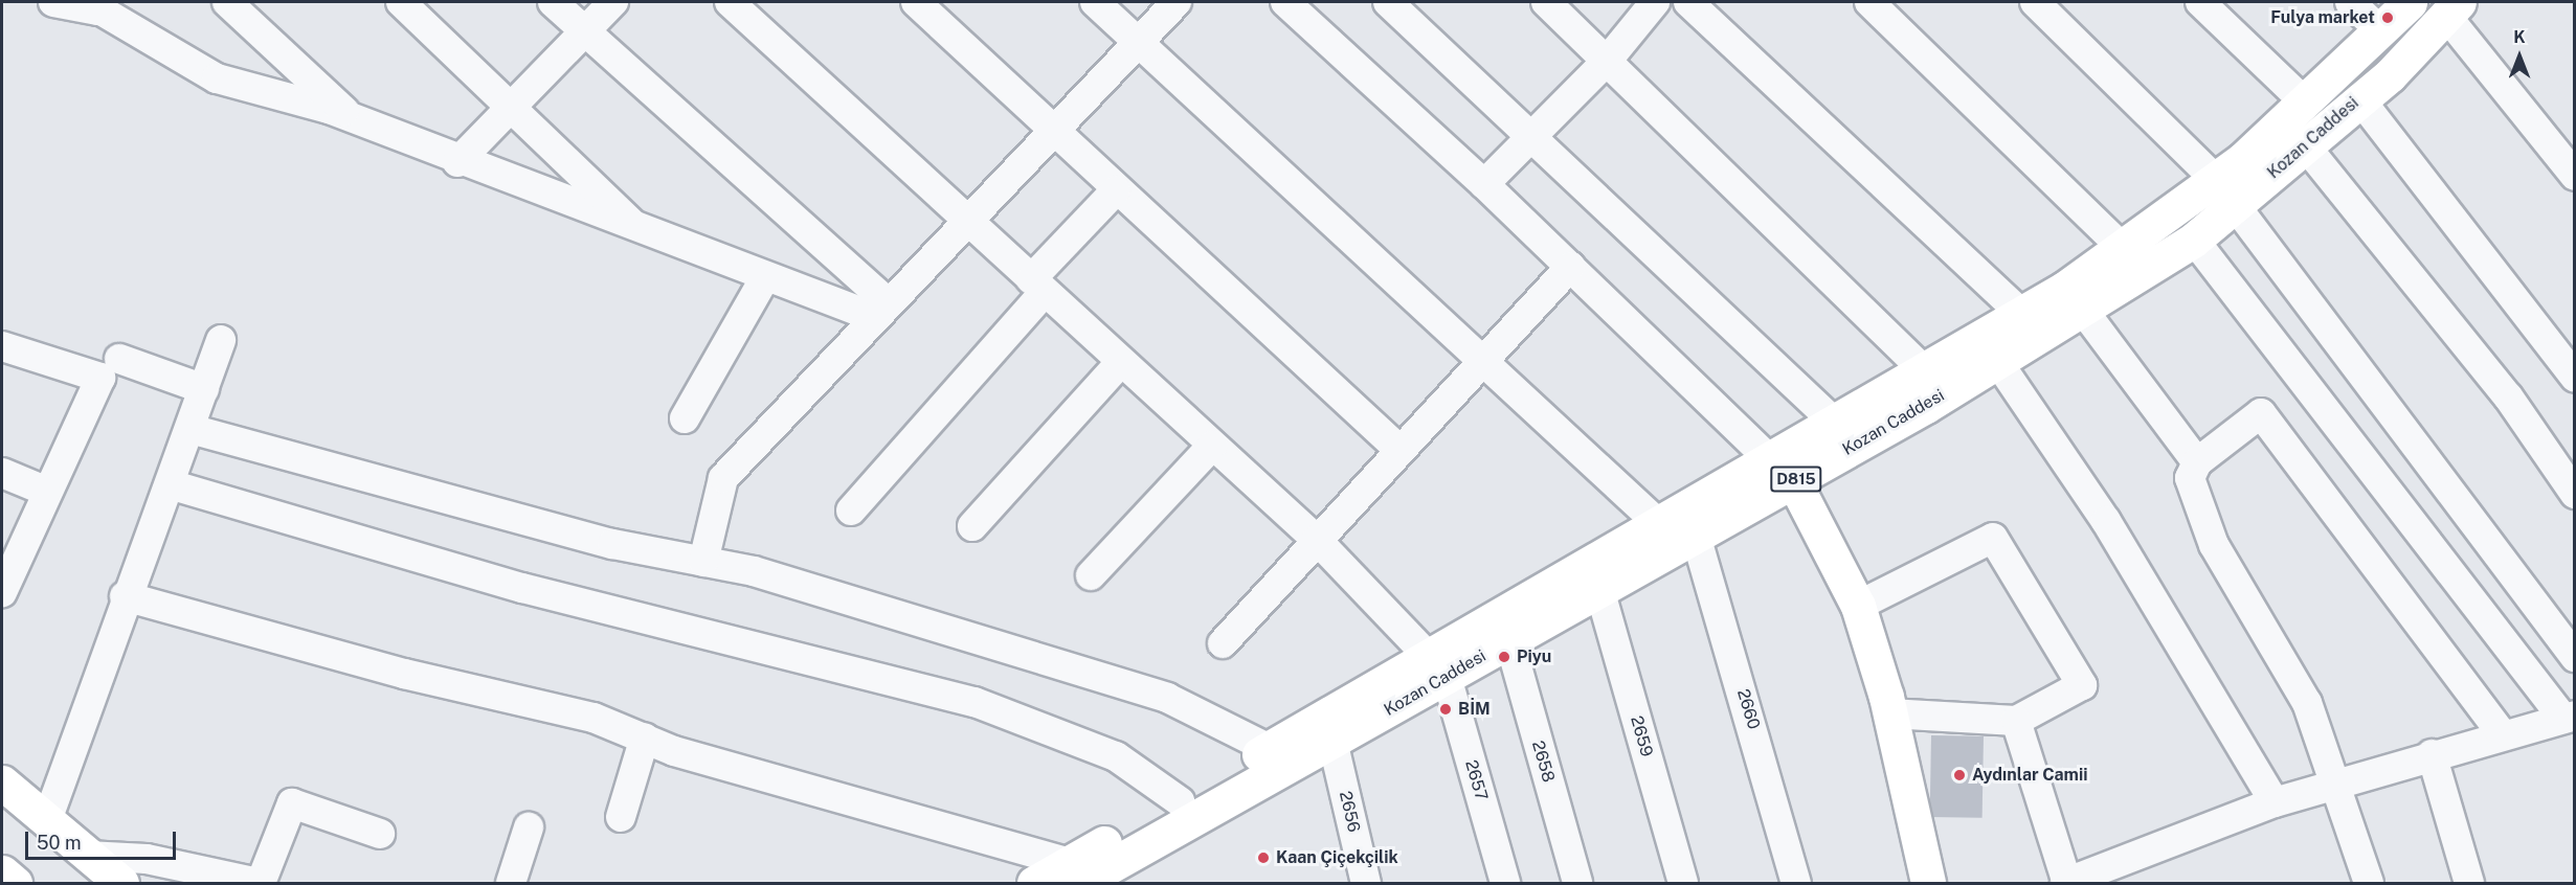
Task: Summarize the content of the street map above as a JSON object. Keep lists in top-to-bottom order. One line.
{"streets":{"main road":["Kozan Caddesi","D815"],"street":["2660","2659","2658","2657","2656"]},"crossings":[["Kozan Caddesi","2660"],["Kozan Caddesi","2659"],["Kozan Caddesi","2658"],["Kozan Caddesi","2657"],["Kozan Caddesi","2656"]],"places":["Fulya market","Piyu","BİM","Aydınlar Camii","Kaan Çiçekçilik"],"scale_bar":"50 m","north":"top"}
